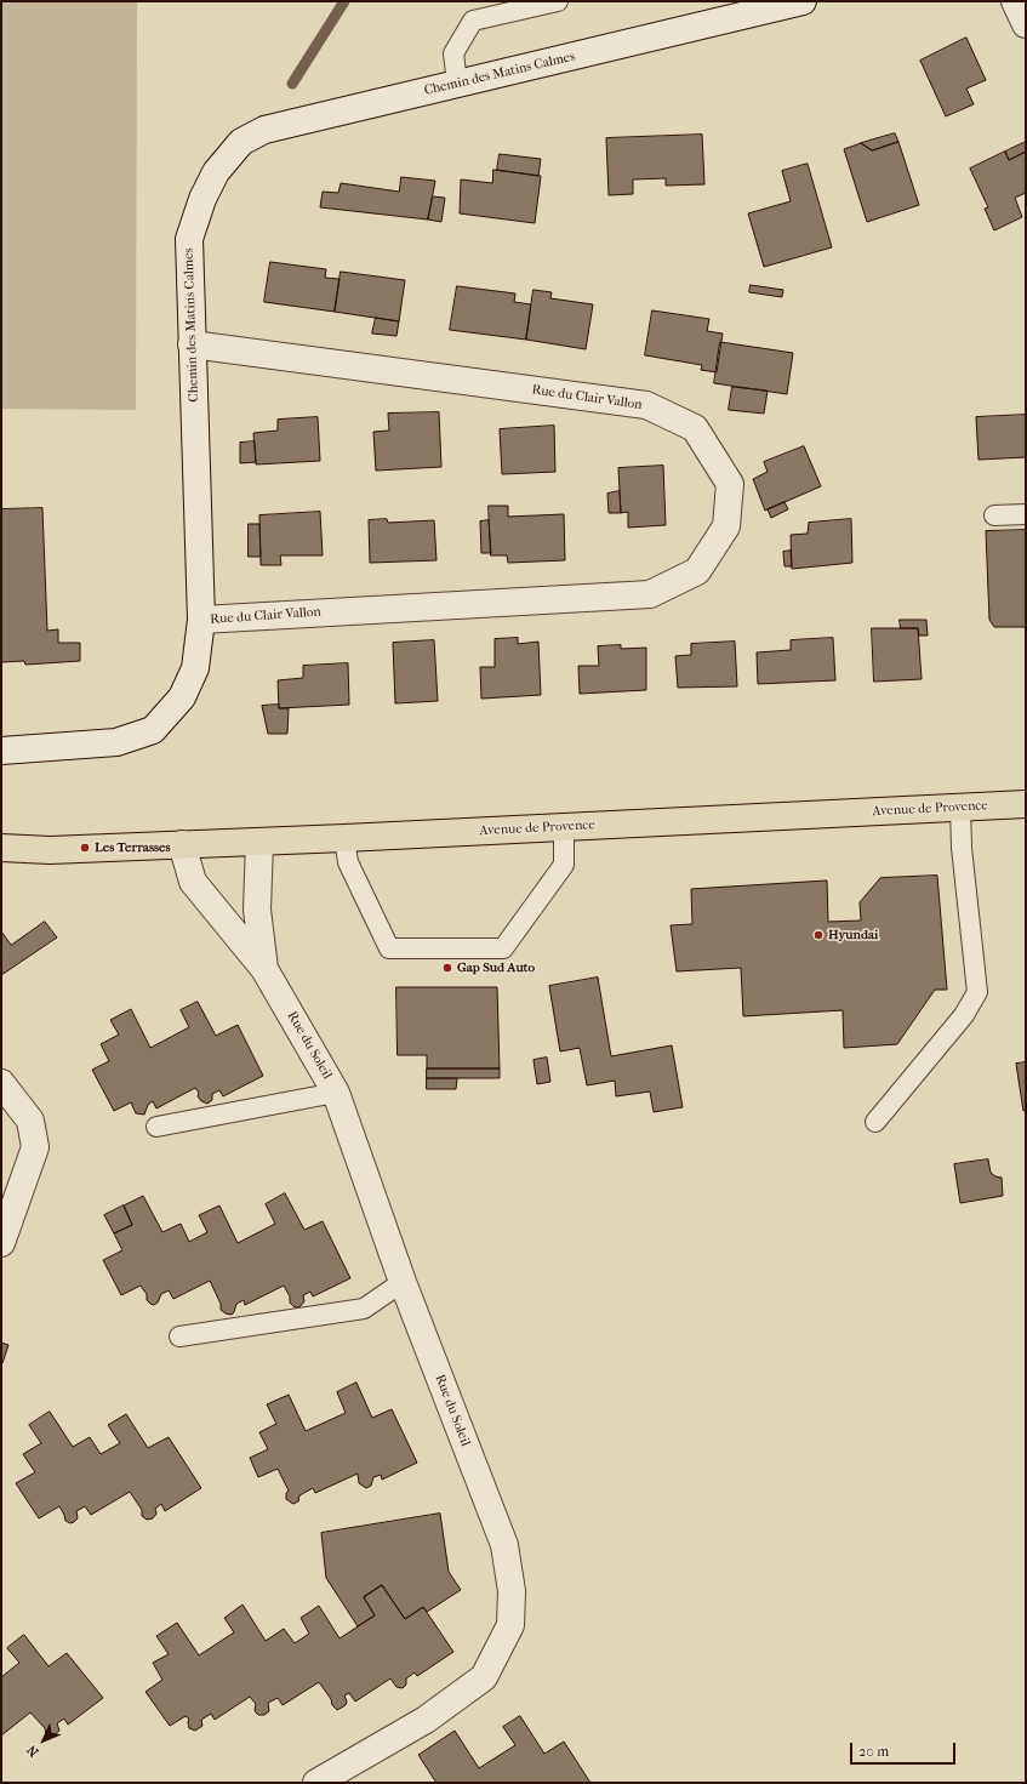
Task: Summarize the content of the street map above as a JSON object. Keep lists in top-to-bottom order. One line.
{"streets":{"main road":["Avenue de Provence"],"street":["Chemin des Matins Calmes","Rue du Clair Vallon","Rue du Soleil"]},"crossings":[["Chemin des Matins Calmes","Rue du Clair Vallon"],["Avenue de Provence","Rue du Soleil"]],"places":["Les Terrasses","Hyundai","Gap Sud Auto"],"scale_bar":"20 m","north":"bottom left"}
